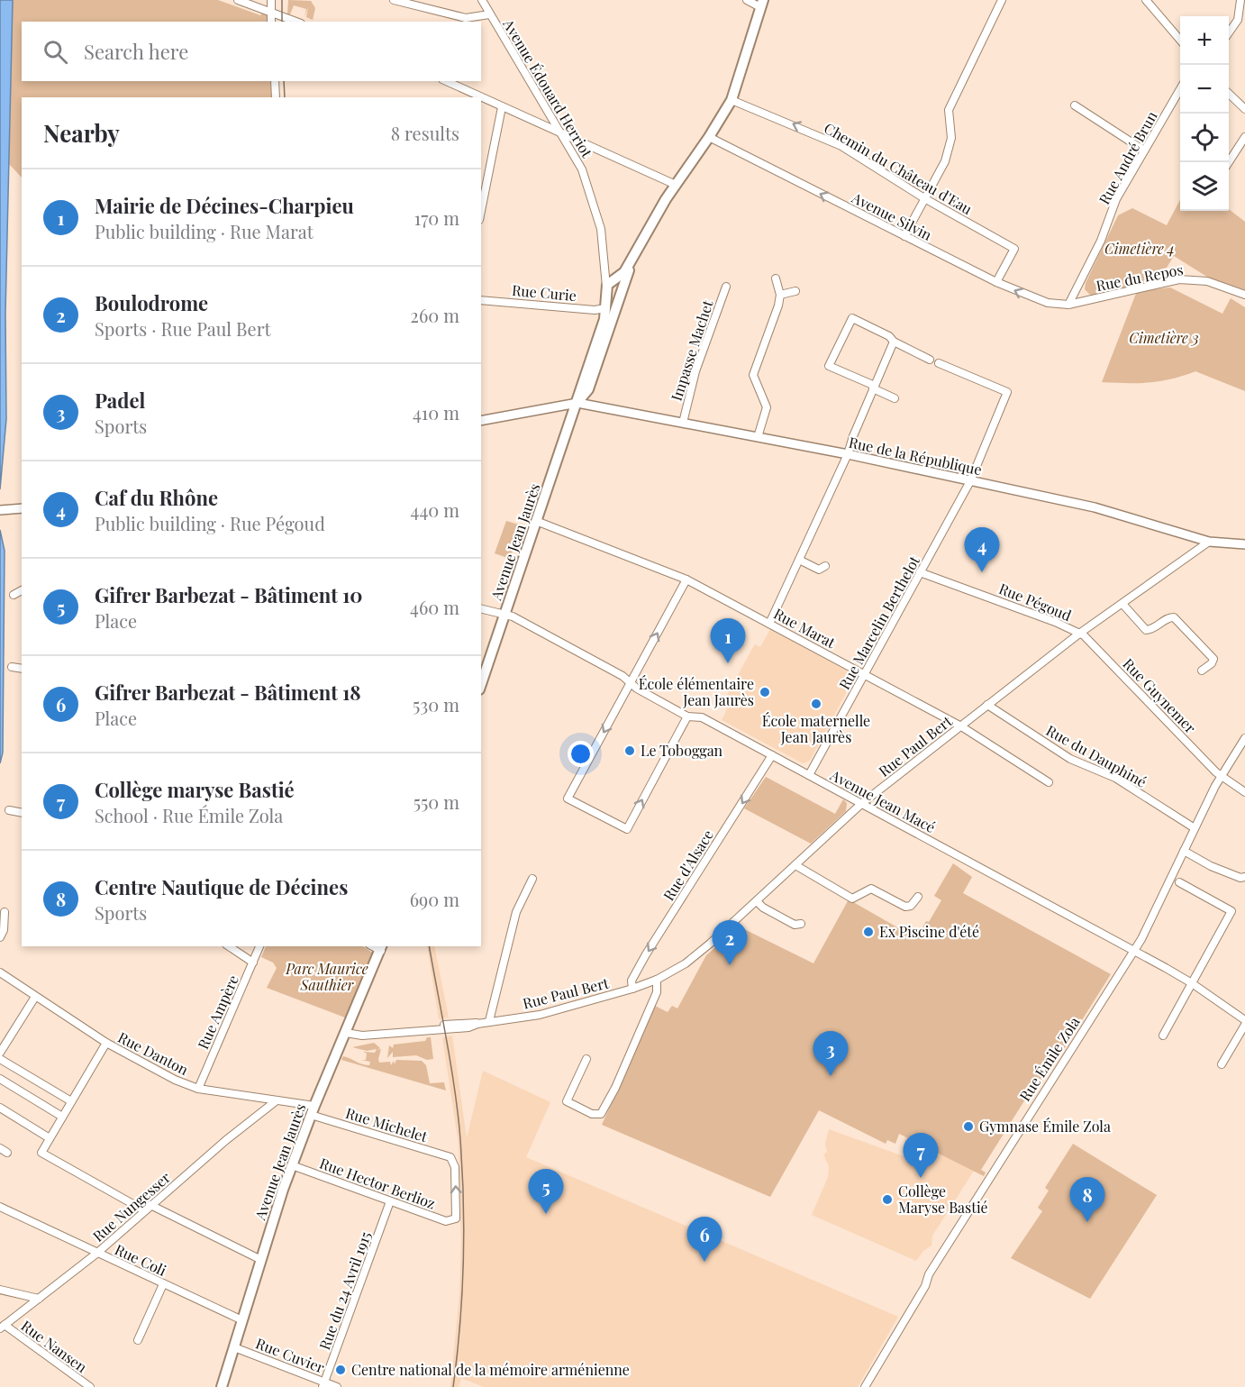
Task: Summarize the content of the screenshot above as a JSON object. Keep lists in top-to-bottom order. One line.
{"streets":{"main road":["Avenue Jean Jaurès"],"street":["Avenue Édouard Herriot","Rue André Brun","Chemin du Château d'Eau","Avenue Silvin","Rue du Repos","Rue Curie","Impasse Machet","Rue de la République","Rue Pégoud","Rue Marcelin Berthelot","Rue Marat","Rue Guynemer","Rue Paul Bert","Rue du Dauphiné","Avenue Jean Macé","Rue d'Alsace","Rue Ampère","Rue Danton","Rue Émile Zola","Rue Michelet","Rue Hector Berlioz","Rue Nungesser","Rue Coli","Rue du 24 Avril 1915","Rue Nansen","Rue Cuvier"]},"crossings":[["Avenue Édouard Herriot","Avenue Jean Jaurès"],["Rue André Brun","Avenue Silvin"],["Rue André Brun","Rue du Repos"],["Chemin du Château d'Eau","Avenue Silvin"],["Chemin du Château d'Eau","Avenue Jean Jaurès"],["Avenue Silvin","Rue du Repos"],["Avenue Silvin","Avenue Jean Jaurès"],["Rue Curie","Avenue Jean Jaurès"],["Impasse Machet","Rue de la République"],["Rue de la République","Avenue Jean Jaurès"],["Rue de la République","Rue Marcelin Berthelot"],["Rue de la République","Rue Paul Bert"],["Avenue Jean Jaurès","Rue Marat"],["Avenue Jean Jaurès","Rue Paul Bert"],["Avenue Jean Jaurès","Avenue Jean Macé"],["Avenue Jean Jaurès","Rue Danton"],["Avenue Jean Jaurès","Rue Michelet"],["Avenue Jean Jaurès","Rue Hector Berlioz"],["Avenue Jean Jaurès","Rue Coli"],["Avenue Jean Jaurès","Rue Cuvier"],["Rue Pégoud","Rue Marcelin Berthelot"],["Rue Pégoud","Rue Guynemer"],["Rue Pégoud","Rue Paul Bert"],["Rue Marcelin Berthelot","Rue Marat"],["Rue Marcelin Berthelot","Avenue Jean Macé"],["Rue Marat","Rue Paul Bert"],["Rue Guynemer","Rue Paul Bert"],["Rue Guynemer","Rue Émile Zola"],["Rue Paul Bert","Rue du Dauphiné"],["Rue Paul Bert","Avenue Jean Macé"],["Rue Paul Bert","Rue d'Alsace"],["Rue du Dauphiné","Rue Émile Zola"],["Avenue Jean Macé","Rue d'Alsace"],["Avenue Jean Macé","Rue Émile Zola"],["Rue Ampère","Rue Danton"],["Rue Danton","Rue Michelet"],["Rue Danton","Rue Nungesser"],["Rue Michelet","Rue Hector Berlioz"],["Rue Hector Berlioz","Rue du 24 Avril 1915"],["Rue Nungesser","Rue Coli"],["Rue Nungesser","Rue Nansen"],["Rue du 24 Avril 1915","Rue Cuvier"]],"one_way":["Chemin du Château d'Eau","Avenue Silvin","Rue d'Alsace","Rue Michelet"],"parks":["Cimetière 4","Cimetière 3","Parc Maurice Sauthier"],"places":["École élémentaire Jean Jaurès","École maternelle Jean Jaurès","Le Toboggan","Ex Piscine d'été","Gymnase Émile Zola","Collège Maryse Bastié","Centre national de la mémoire arménienne"],"page":{"map_buttons":["+","−"],"search":"Search here","heading":["Nearby","8 results"],"list":[{"mark":"1","name":"Mairie de Décines-Charpieu","note":"Public building · Rue Marat","value":"170 m"},{"mark":"2","name":"Boulodrome","note":"Sports · Rue Paul Bert","value":"260 m"},{"mark":"3","name":"Padel","note":"Sports","value":"410 m"},{"mark":"4","name":"Caf du Rhône","note":"Public building · Rue Pégoud","value":"440 m"},{"mark":"5","name":"Gifrer Barbezat - Bâtiment 10","note":"Place","value":"460 m"},{"mark":"6","name":"Gifrer Barbezat - Bâtiment 18","note":"Place","value":"530 m"},{"mark":"7","name":"Collège maryse Bastié","note":"School · Rue Émile Zola","value":"550 m"},{"mark":"8","name":"Centre Nautique de Décines","note":"Sports","value":"690 m"}],"pins":["4","1","2","3","7","5","8","6"]}}
